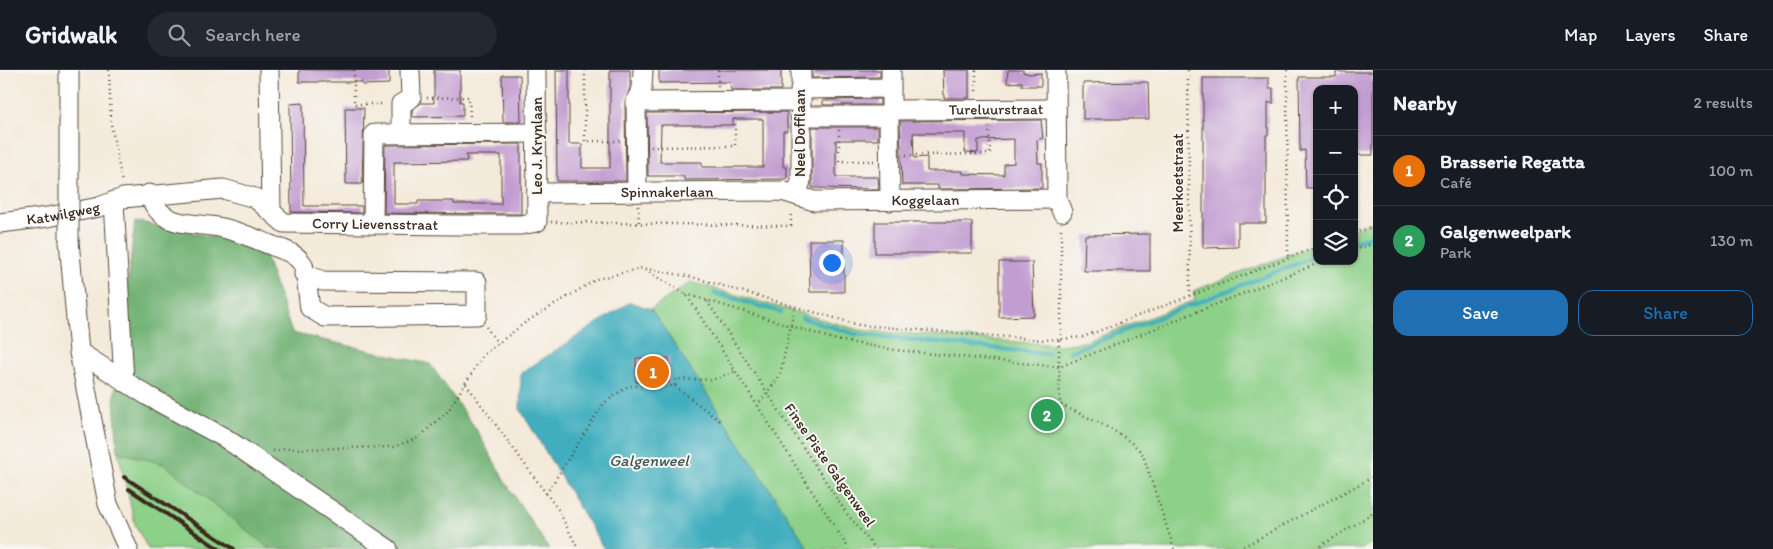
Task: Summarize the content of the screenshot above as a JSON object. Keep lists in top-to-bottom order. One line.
{"streets":{"street":["Tureluurstraat","Neel Dofflaan","Leo J. Krynlaan","Spinnakerlaan","Koggelaan","Katwilgweg","Corry Lievensstraat"],"path":["Meerkoetstraat","Finse Piste Galgenweel"]},"crossings":[["Tureluurstraat","Neel Dofflaan"],["Neel Dofflaan","Spinnakerlaan"],["Neel Dofflaan","Koggelaan"],["Leo J. Krynlaan","Spinnakerlaan"],["Leo J. Krynlaan","Corry Lievensstraat"],["Spinnakerlaan","Koggelaan"],["Katwilgweg","Corry Lievensstraat"]],"water":["Galgenweel"],"page":{"header":"Gridwalk","search":"Search here","nav":["Map","Layers","Share"],"heading":["Nearby","2 results"],"map_buttons":["+","−"],"list":[{"mark":"1","name":"Brasserie Regatta","note":"Café","value":"100 m"},{"mark":"2","name":"Galgenweelpark","note":"Park","value":"130 m"}],"buttons":["Save","Share"],"pins":["1","2"]}}
